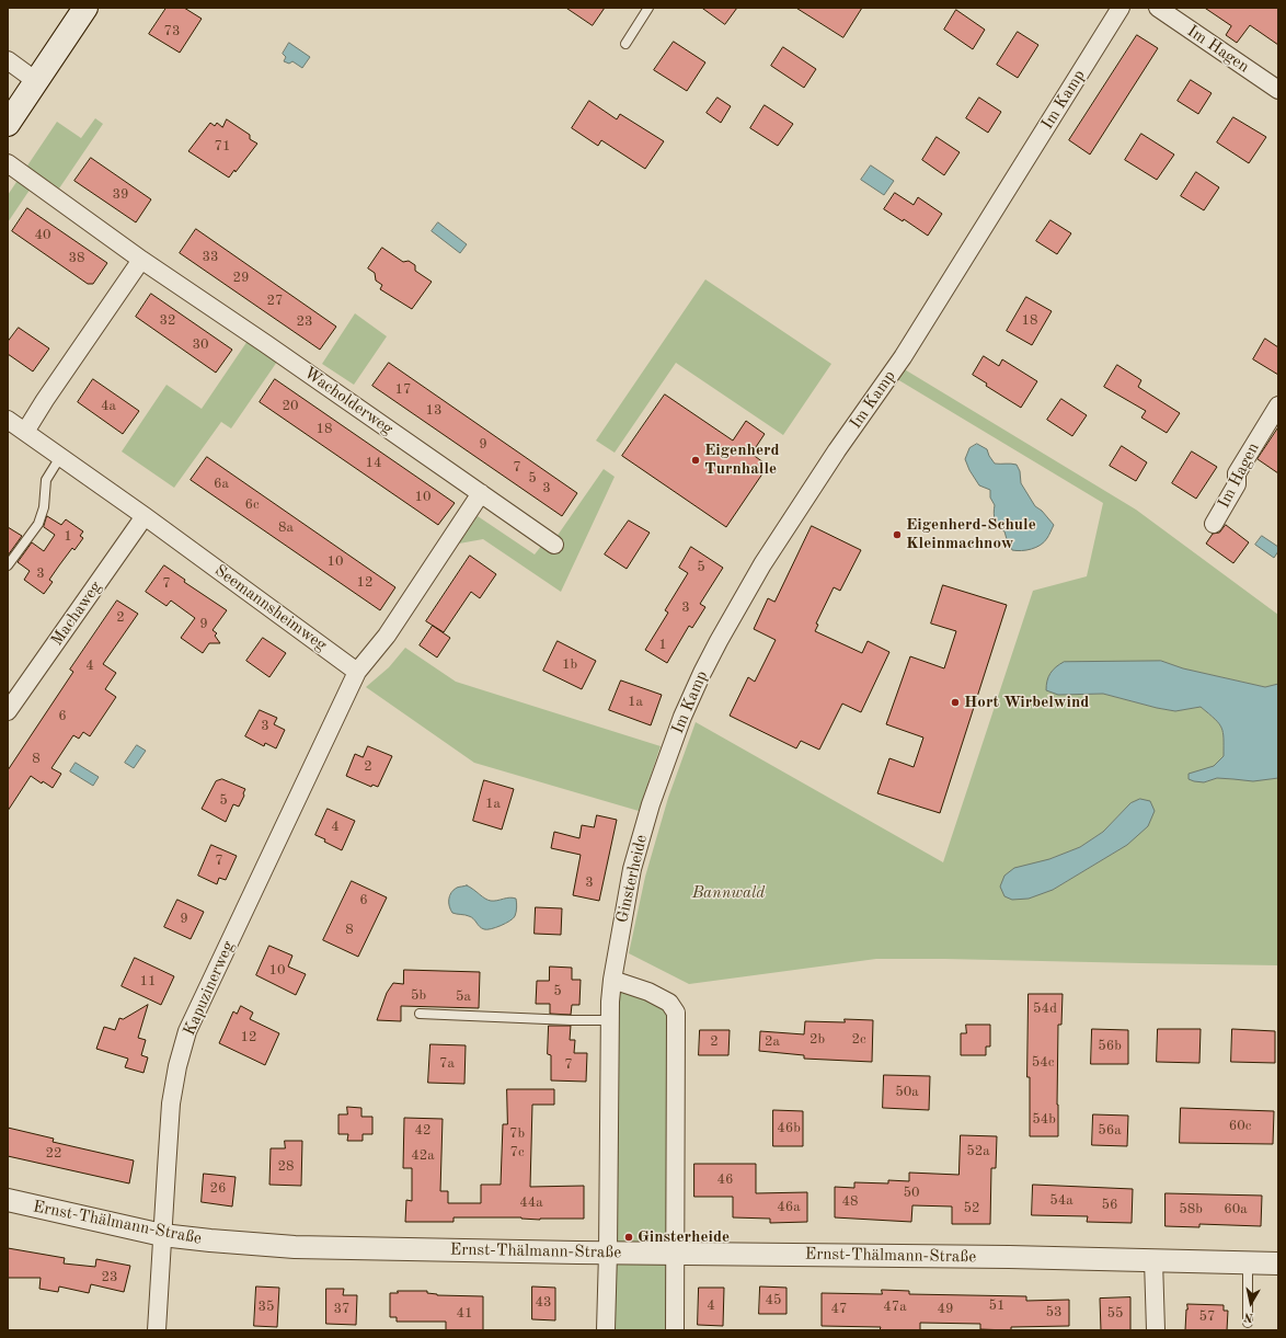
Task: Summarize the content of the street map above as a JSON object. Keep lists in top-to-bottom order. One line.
{"streets":{"street":["Im Hagen","Im Kamp","Wacholderweg","Seemannsheimweg","Machaweg","Ginsterheide","Kapuzinerweg","Ernst-Thälmann-Straße"]},"crossings":[["Im Kamp","Ginsterheide"],["Seemannsheimweg","Machaweg"],["Seemannsheimweg","Kapuzinerweg"],["Ginsterheide","Ernst-Thälmann-Straße"],["Kapuzinerweg","Ernst-Thälmann-Straße"]],"parks":["Bannwald"],"places":["Eigenherd Turnhalle","Eigenherd-Schule Kleinmachnow","Hort Wirbelwind","Ginsterheide"],"house_numbers":["73","71","39","40","33","38","29","27","32","18","23","30","17","4a","20","13","18","9","14","7","5","6a","3","10","6c","8a","1","10","5","3","12","7","3","2","9","1","1b","4","1a","6","3","8","2","5","1a","4","7","3","6","9","8","10","11","5","5b","5a","54d","12","2b","2c","2","2a","56b","54c","7a","7","50a","54b","60c","46b","42","56a","7b","52a","7c","22","42a","28","46","26","50","54a","48","44a","56","46a","52","58b","60a","23","45","43","4","51","35","47a","37","47","49","53","41","55","57"],"north":"bottom"}
